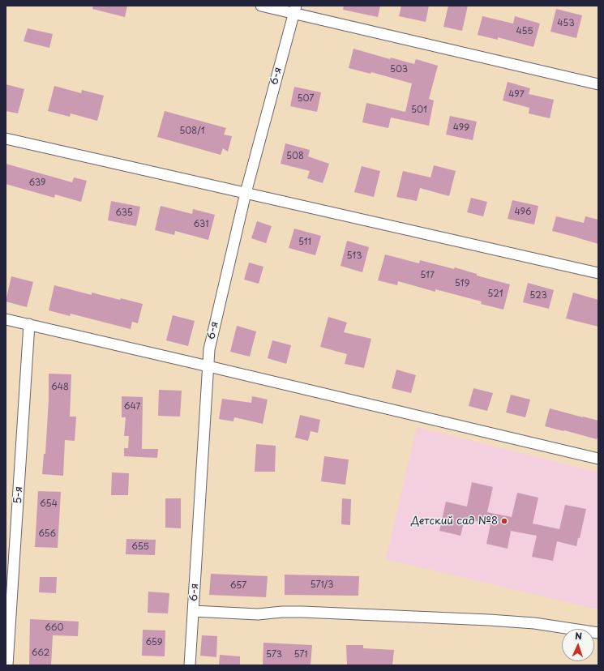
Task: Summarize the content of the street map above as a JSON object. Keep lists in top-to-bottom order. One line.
{"streets":{"street":["6-я","5-я"]},"places":["Детский сад №8"],"house_numbers":["453","455","503","497","507","501","499","508/1","508","639","496","635","631","511","513","517","519","521","523","648","647","654","656","655","571/3","657","660","659","662","573","571"],"north":"top"}
